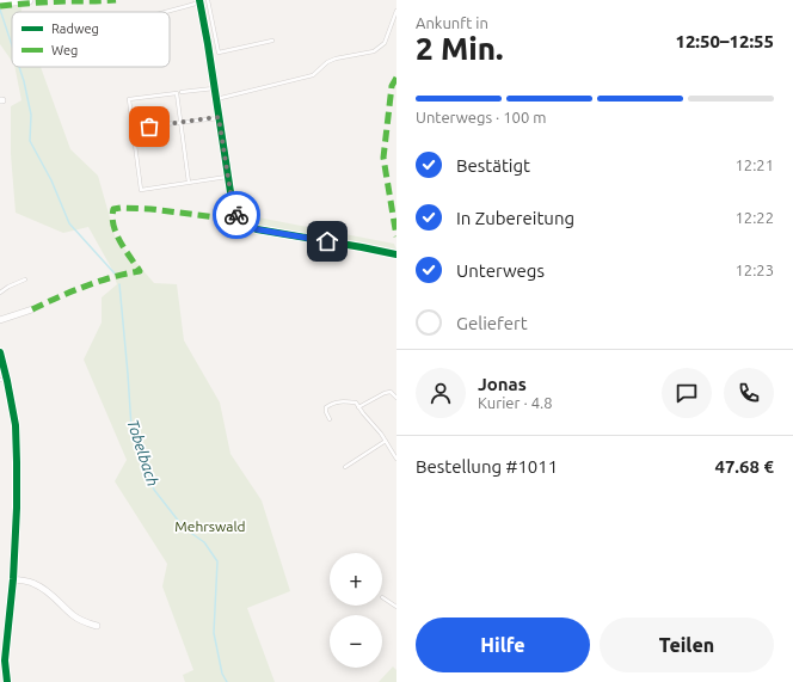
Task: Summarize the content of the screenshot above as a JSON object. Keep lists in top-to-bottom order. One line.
{"water":["Tobelbach"],"parks":["Mehrswald"],"legend":["Radweg","Weg"],"page":{"heading":["2 Min.","Ankunft in","12:50–12:55"],"panel":["Jonas","Kurier · 4.8","Bestellung #1011","47.68 €"],"bar":"Unterwegs · 100 m","list":[["Bestätigt","12:21"],["In Zubereitung","12:22"],["Unterwegs","12:23"],"Geliefert"],"map_buttons":["+","−"],"buttons":["Hilfe","Teilen"]}}
